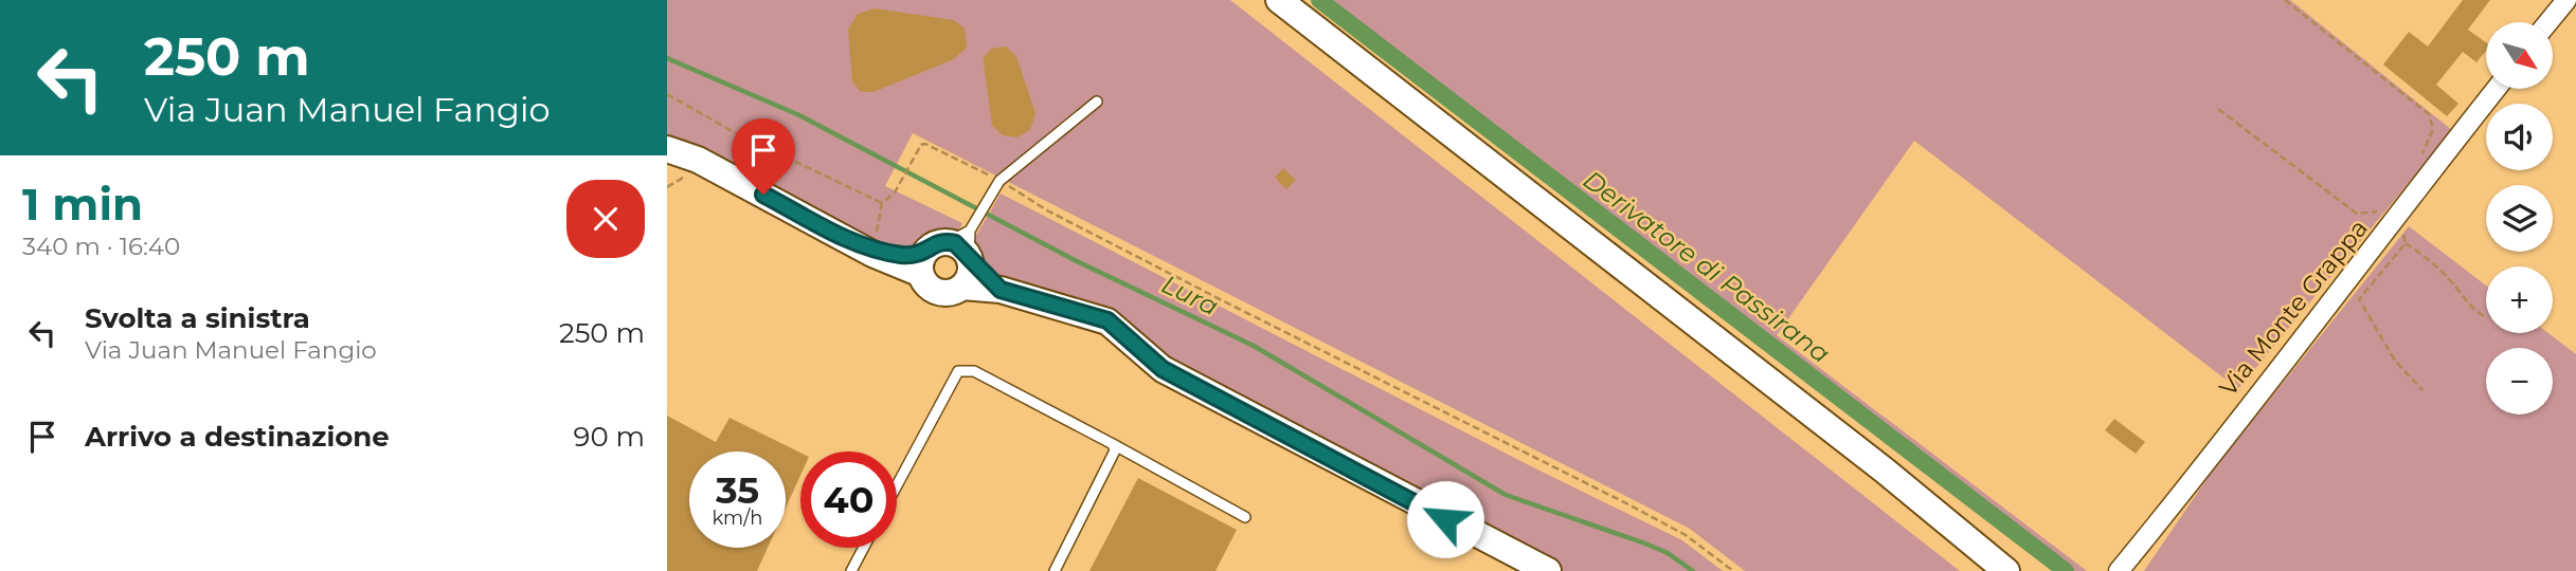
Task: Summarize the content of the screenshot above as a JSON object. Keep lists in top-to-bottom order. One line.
{"streets":{"street":["Via Monte Grappa"]},"water":["Derivatore di Passirana","Lura"],"north":"bottom right","page":{"turn":["250 m","Via Juan Manuel Fangio"],"map_buttons":["+","−"],"heading":["1 min","340 m · 16:40"],"list":[{"name":"Svolta a sinistra","note":"Via Juan Manuel Fangio","value":"250 m"},{"name":"Arrivo a destinazione","value":"90 m"}],"speed":"35 km/h","limit":"40"}}
